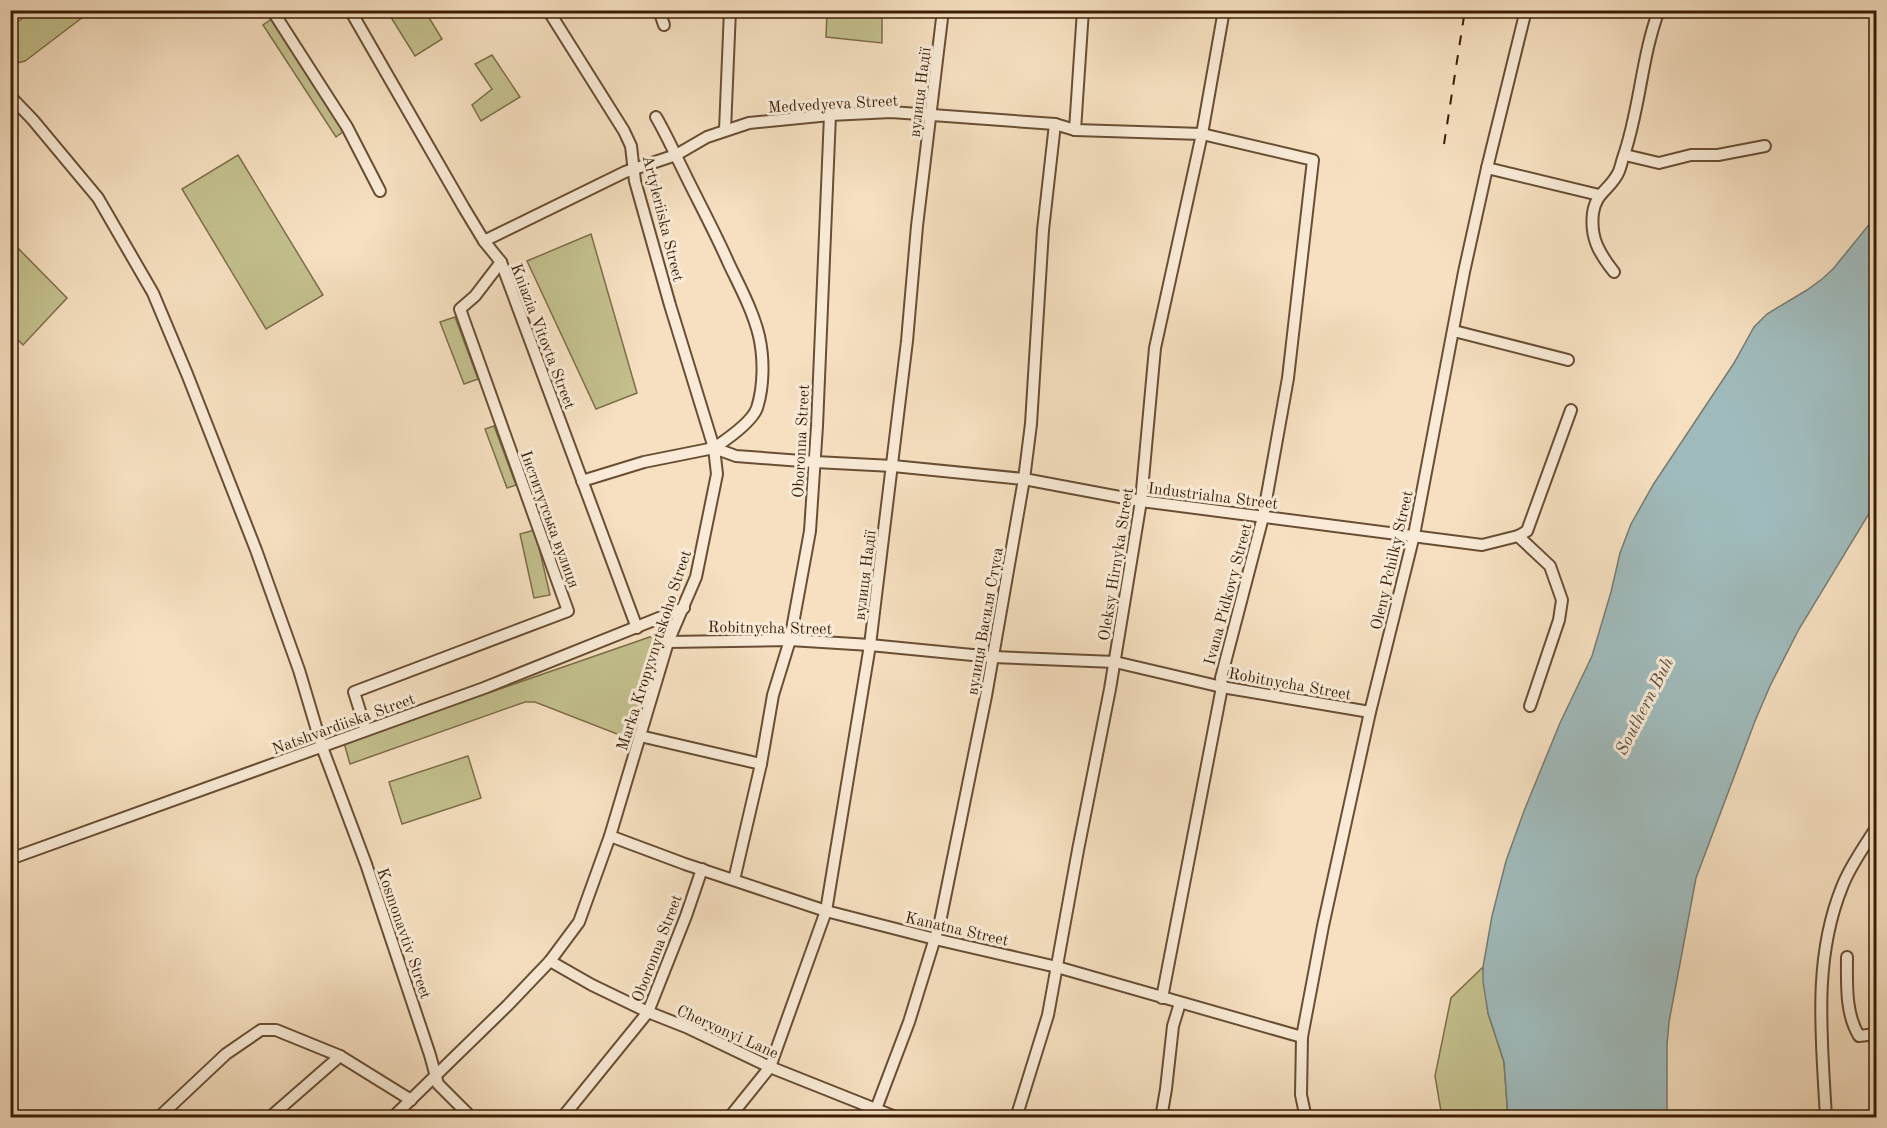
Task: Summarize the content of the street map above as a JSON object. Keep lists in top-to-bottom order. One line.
{"streets":{"street":["вулиця Надії","Medvedyeva Street","Artyleriiska Street","Kniazia Vitovta Street","Oboronna Street","Industrialna Street","Інститутська вулиця","Oleny Pchilky Street","Oleksy Hirnyka Street","Ivana Pidkovy Street","вулиця Василя Стуса","Robitnycha Street","Marka Kropyvnytskoho Street","Natshvardiiska Street","Kanatna Street","Kosmonavtiv Street","Chervonyi Lane"]},"crossings":[["вулиця Надії","Medvedyeva Street"],["вулиця Надії","Industrialna Street"],["вулиця Надії","Robitnycha Street"],["вулиця Надії","Kanatna Street"],["вулиця Надії","Chervonyi Lane"],["Medvedyeva Street","Artyleriiska Street"],["Medvedyeva Street","Kniazia Vitovta Street"],["Medvedyeva Street","Oboronna Street"],["Medvedyeva Street","Oleksy Hirnyka Street"],["Medvedyeva Street","Ivana Pidkovy Street"],["Medvedyeva Street","вулиця Василя Стуса"],["Artyleriiska Street","Industrialna Street"],["Artyleriiska Street","Marka Kropyvnytskoho Street"],["Kniazia Vitovta Street","Інститутська вулиця"],["Kniazia Vitovta Street","Natshvardiiska Street"],["Oboronna Street","Industrialna Street"],["Oboronna Street","Robitnycha Street"],["Oboronna Street","Kanatna Street"],["Oboronna Street","Chervonyi Lane"],["Industrialna Street","Oleny Pchilky Street"],["Industrialna Street","Oleksy Hirnyka Street"],["Industrialna Street","Ivana Pidkovy Street"],["Industrialna Street","вулиця Василя Стуса"],["Industrialna Street","Marka Kropyvnytskoho Street"],["Інститутська вулиця","Natshvardiiska Street"],["Oleny Pchilky Street","Robitnycha Street"],["Oleny Pchilky Street","Kanatna Street"],["Oleksy Hirnyka Street","Robitnycha Street"],["Oleksy Hirnyka Street","Kanatna Street"],["Ivana Pidkovy Street","Robitnycha Street"],["Ivana Pidkovy Street","Kanatna Street"],["вулиця Василя Стуса","Robitnycha Street"],["вулиця Василя Стуса","Kanatna Street"],["вулиця Василя Стуса","Chervonyi Lane"],["Robitnycha Street","Marka Kropyvnytskoho Street"],["Marka Kropyvnytskoho Street","Natshvardiiska Street"],["Marka Kropyvnytskoho Street","Kanatna Street"],["Marka Kropyvnytskoho Street","Kosmonavtiv Street"],["Marka Kropyvnytskoho Street","Chervonyi Lane"],["Natshvardiiska Street","Kosmonavtiv Street"]],"water":["Southern Buh"]}
